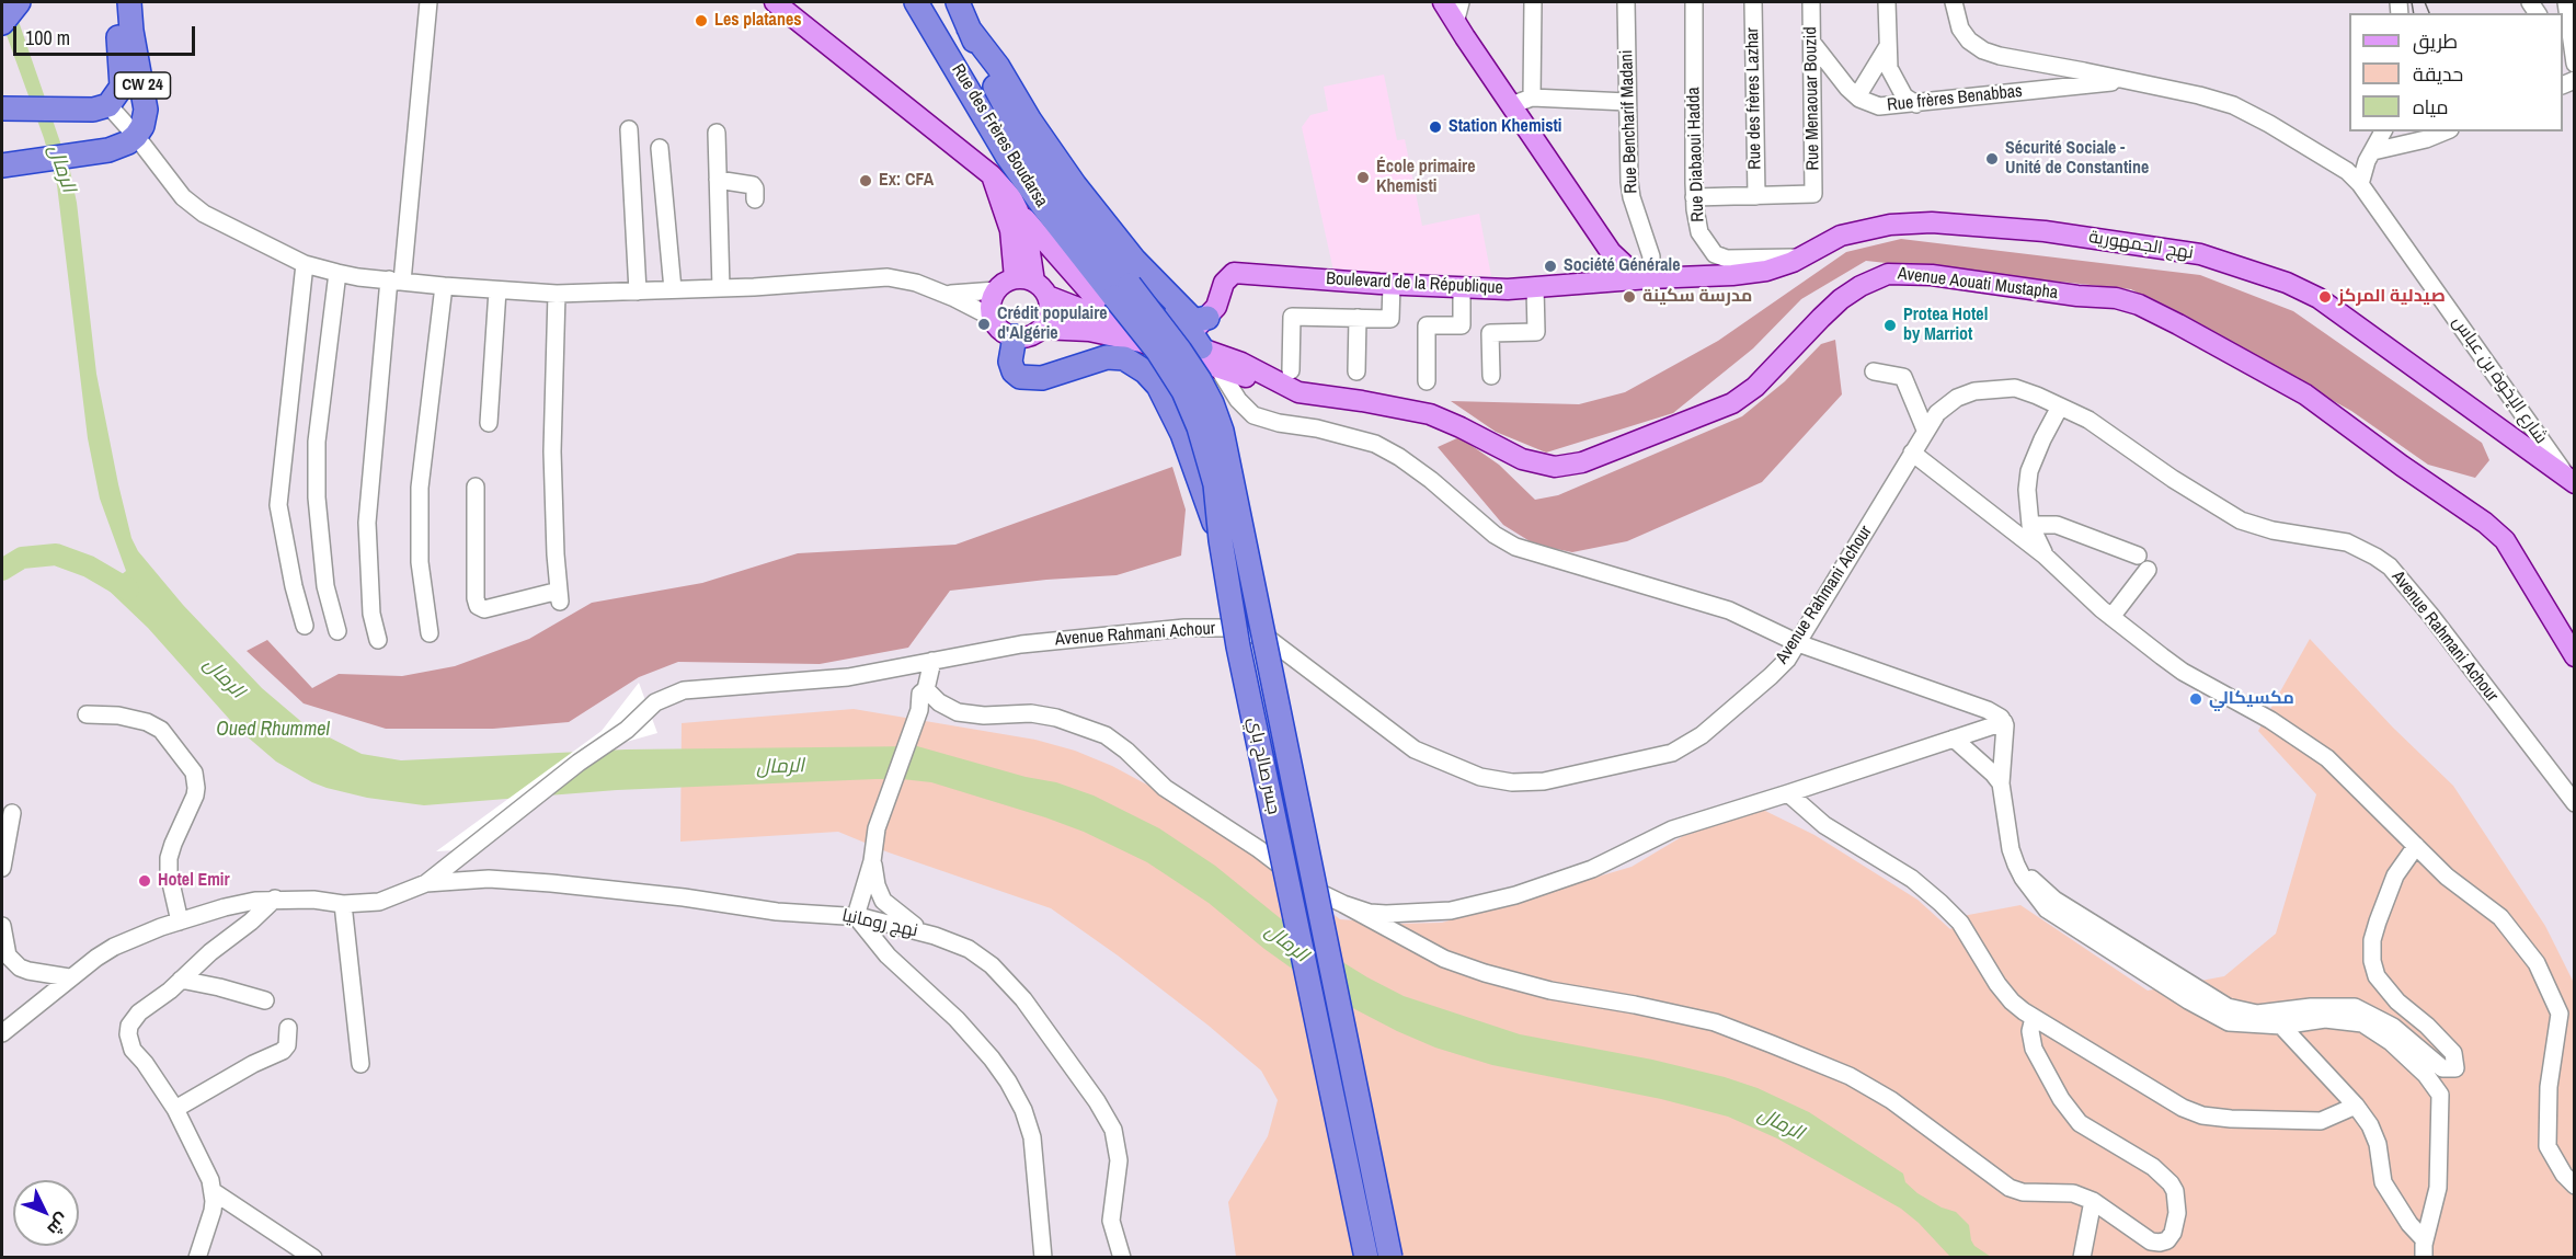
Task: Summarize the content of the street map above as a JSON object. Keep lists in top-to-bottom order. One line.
{"streets":{"highway":["CW 24","Rue des Frères Boudarsa","جسر صالح باي"],"main road":["نهج الجمهورية","Boulevard de la République","Avenue Aouati Mustapha"],"street":["Rue des frères Lazhar","Rue Menaouar Bouzid","Rue frères Benabbas","Rue Bencharif Madani","Rue Diabaoui Hadda","شارع الإخوة بن عباس","Avenue Rahmani Achour","نهج رومانيا"]},"crossings":[["Rue des frères Lazhar","Rue Menaouar Bouzid"],["Rue Menaouar Bouzid","Rue Diabaoui Hadda"],["Rue frères Benabbas","شارع الإخوة بن عباس"],["Rue Bencharif Madani","نهج الجمهورية"],["Rue Bencharif Madani","Boulevard de la République"],["Rue des Frères Boudarsa","جسر صالح باي"],["Rue Diabaoui Hadda","نهج الجمهورية"],["نهج الجمهورية","Boulevard de la République"],["نهج الجمهورية","شارع الإخوة بن عباس"],["Boulevard de la République","Avenue Aouati Mustapha"],["Avenue Rahmani Achour","نهج رومانيا"]],"water":["الرمال","Oued Rhummel"],"places":["Les platanes","Station Khemisti","Sécurité Sociale - Unité de Constantine","École primaire Khemisti","Ex: CFA","Société Générale","مدرسة سكينة","صيدلية المركز","Crédit populaire d'Algérie","Protea Hotel by Marriot","مكسيكالي","Hotel Emir"],"legend":["طريق","حديقة","مياه"],"scale_bar":"100 m","north":"bottom right"}
